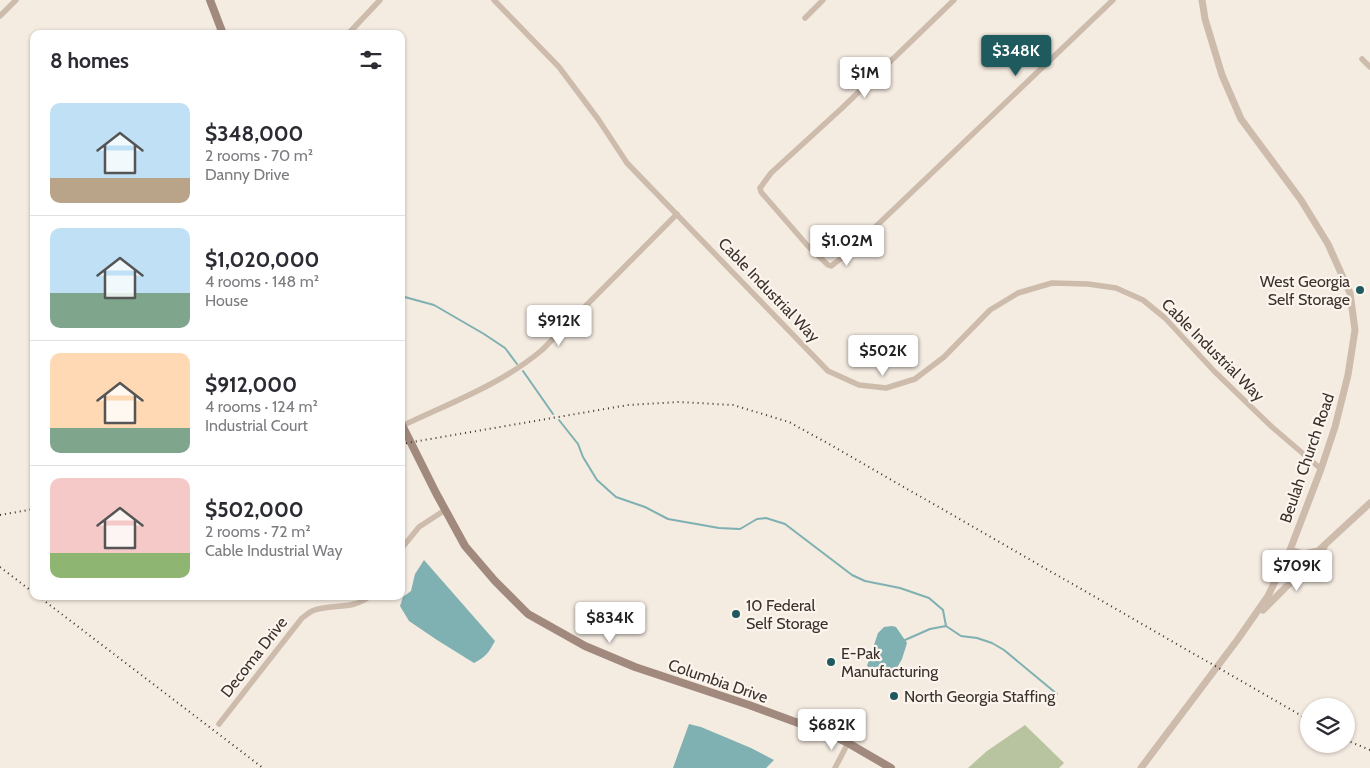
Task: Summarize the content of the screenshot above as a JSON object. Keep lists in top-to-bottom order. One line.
{"streets":{"main road":["Columbia Drive"],"street":["Cable Industrial Way","Beulah Church Road","Decoma Drive"]},"crossings":[["Cable Industrial Way","Beulah Church Road"]],"places":["West Georgia Self Storage","10 Federal Self Storage","E-Pak Manufacturing","North Georgia Staffing"],"page":{"heading":"8 homes","price":["$348K","$1M","$1.02M","$912K","$502K","$709K","$834K","$682K"],"list":[{"name":"$348,000","note":"2 rooms · 70 m² · Danny Drive"},{"name":"$1,020,000","note":"4 rooms · 148 m² · House"},{"name":"$912,000","note":"4 rooms · 124 m² · Industrial Court"},{"name":"$502,000","note":"2 rooms · 72 m² · Cable Industrial Way"}]}}
